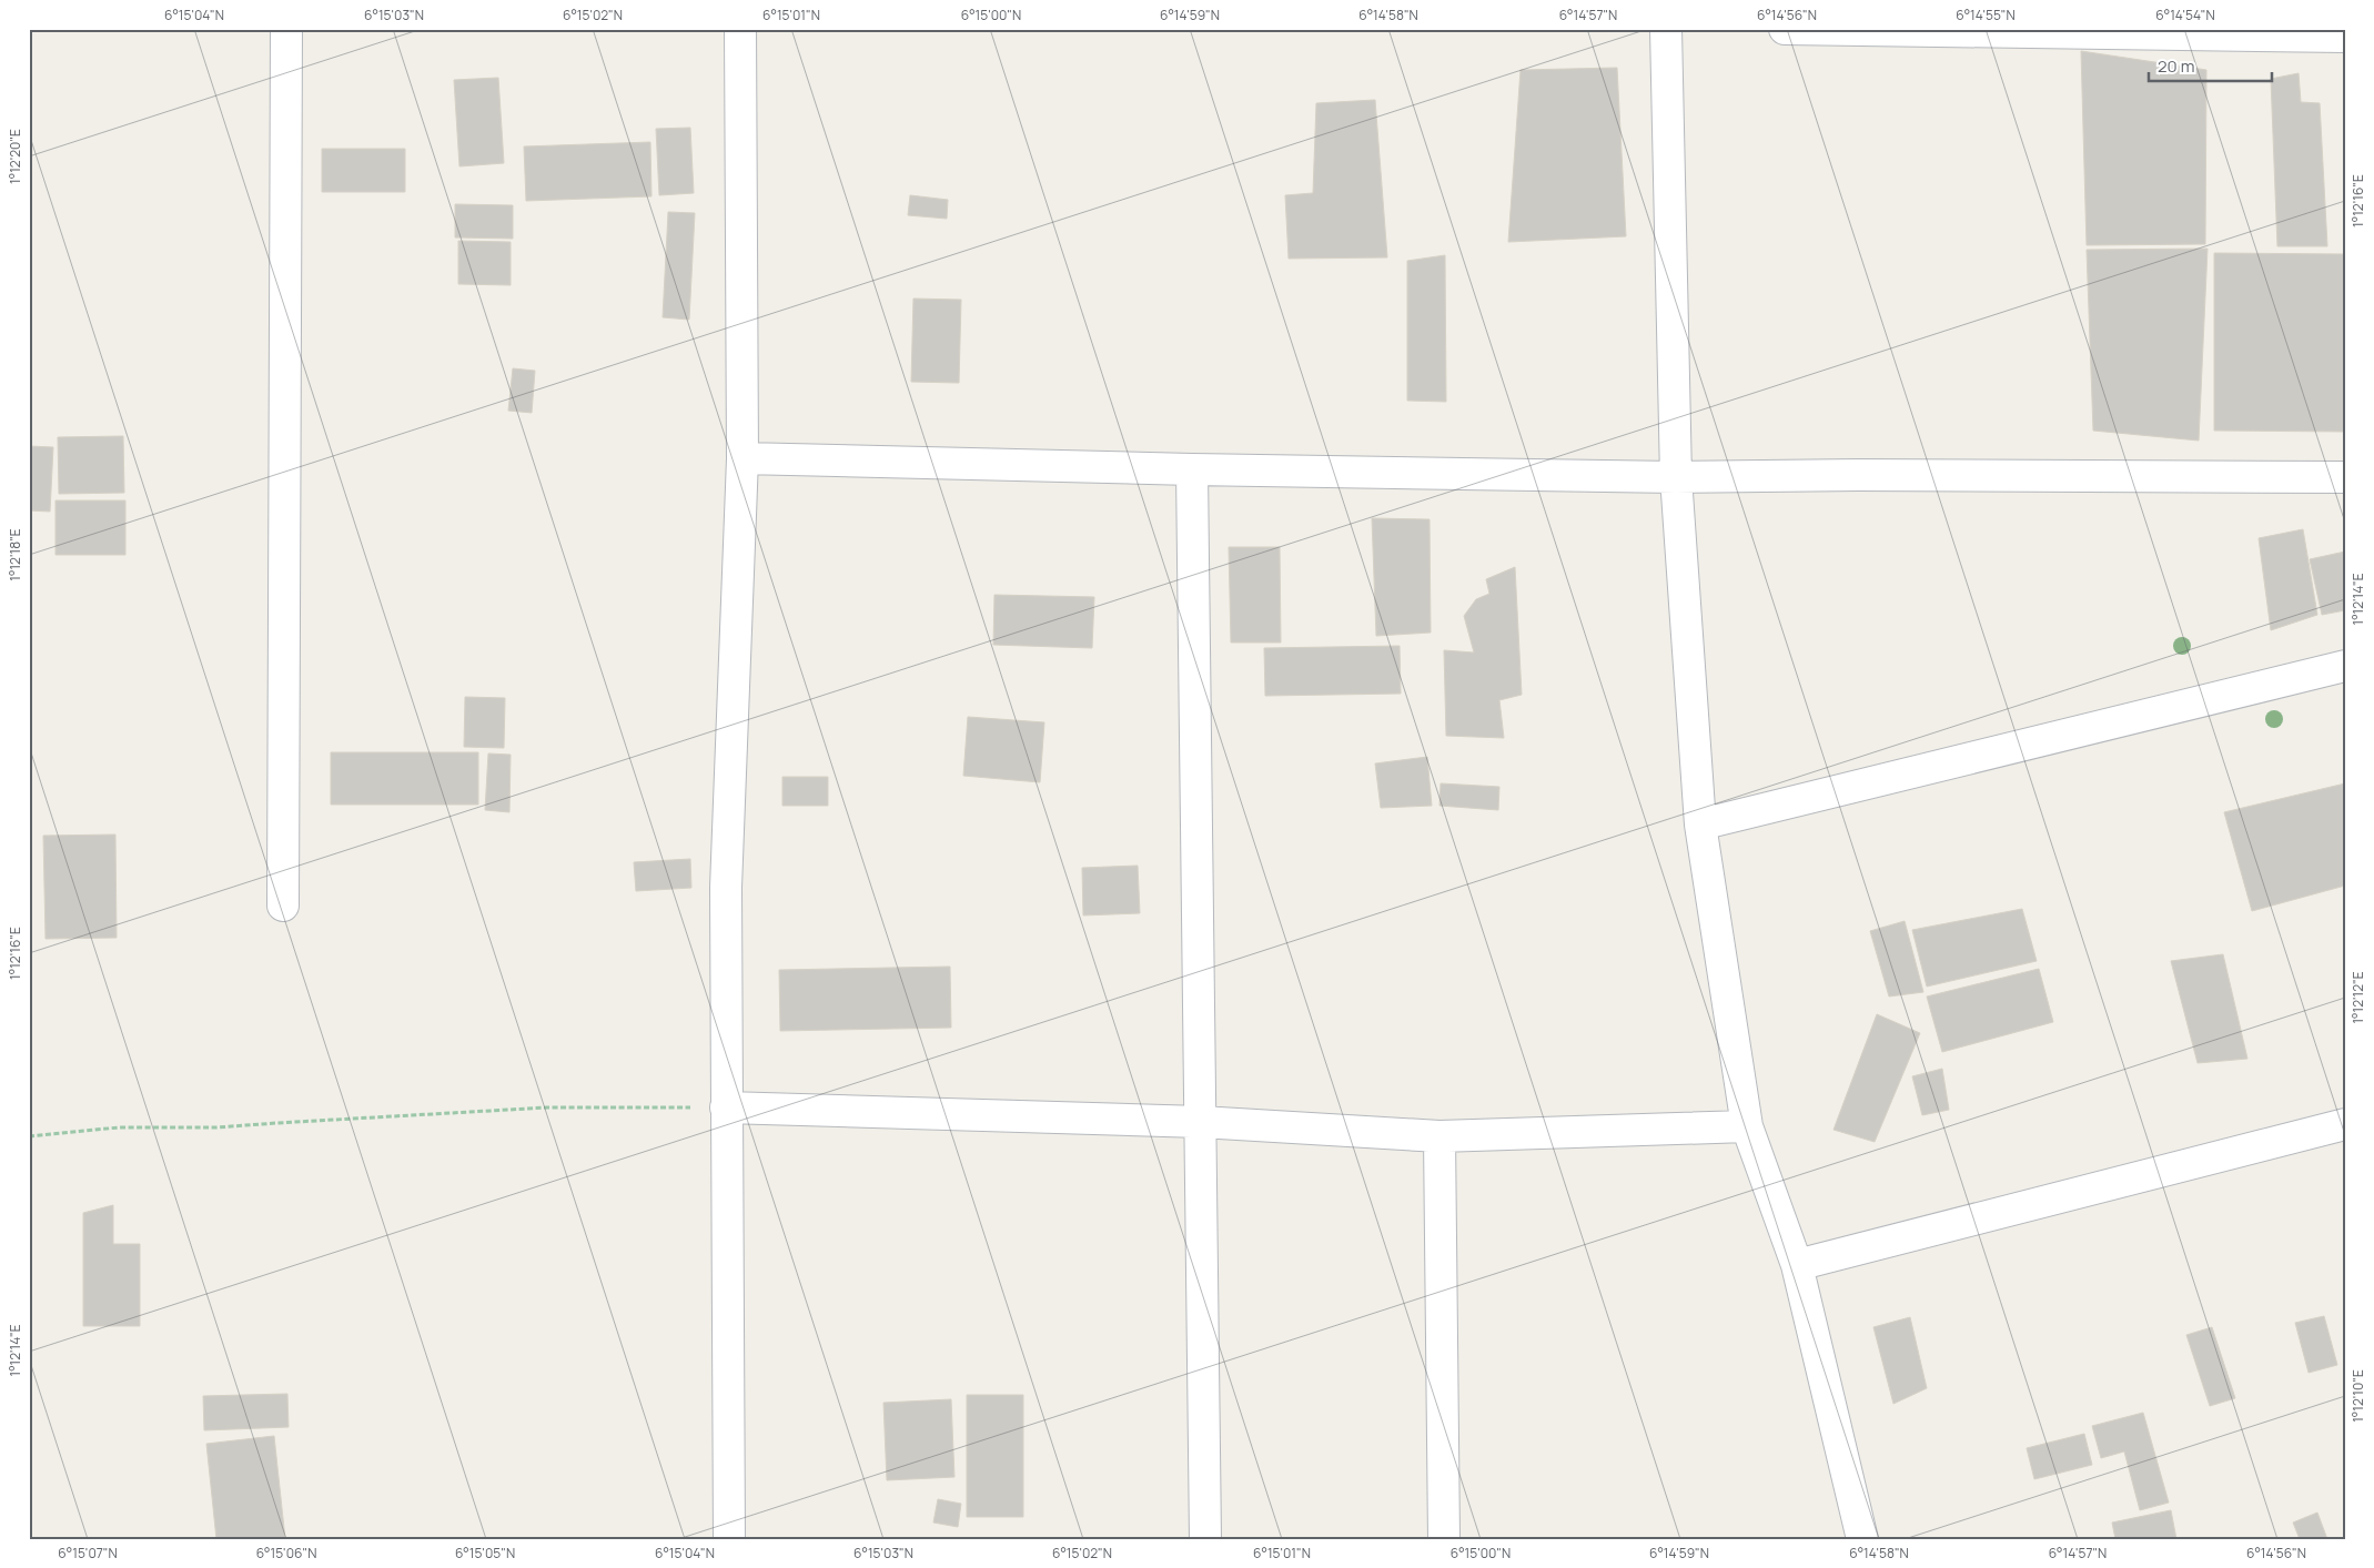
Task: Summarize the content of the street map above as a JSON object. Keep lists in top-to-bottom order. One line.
{"scale_bar":"20 m","coordinates":["6°15'04\"N","6°15'03\"N","6°15'02\"N","6°15'01\"N","6°15'00\"N","6°14'59\"N","6°14'58\"N","6°14'57\"N","6°14'56\"N","6°14'55\"N","6°14'54\"N","1°12'20\"E","1°12'16\"E","1°12'18\"E","1°12'14\"E","1°12'12\"E","1°12'10\"E","6°15'07\"N","6°15'06\"N","6°15'05\"N"]}
